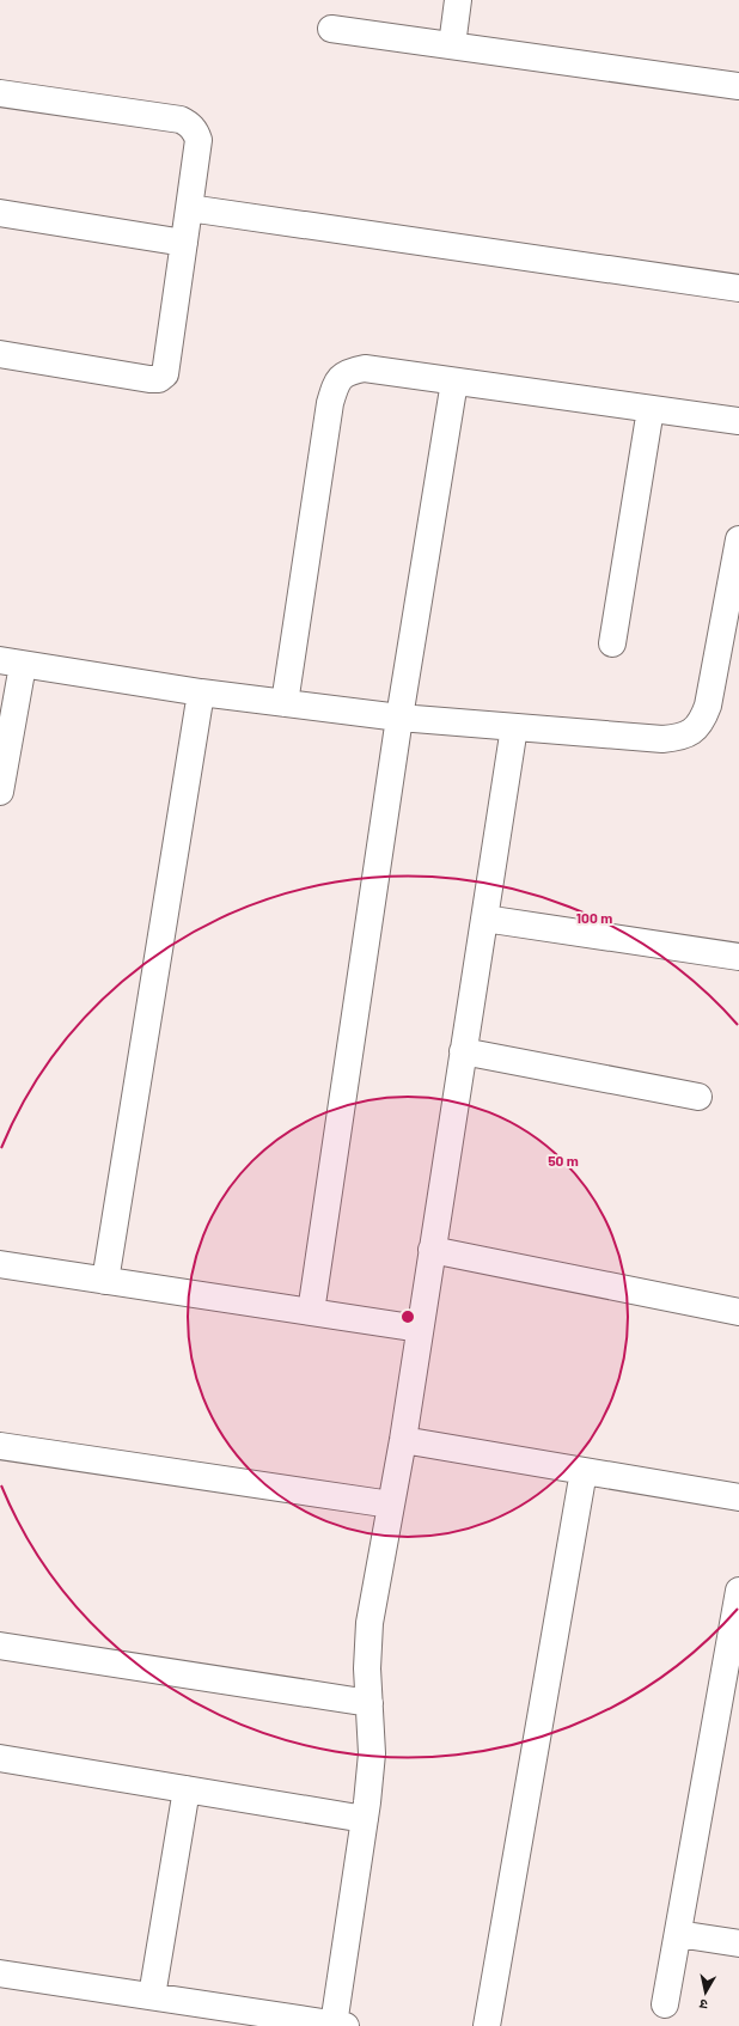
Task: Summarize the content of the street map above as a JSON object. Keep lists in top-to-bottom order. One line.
{"north":"bottom","rings":["100 m","50 m"]}
